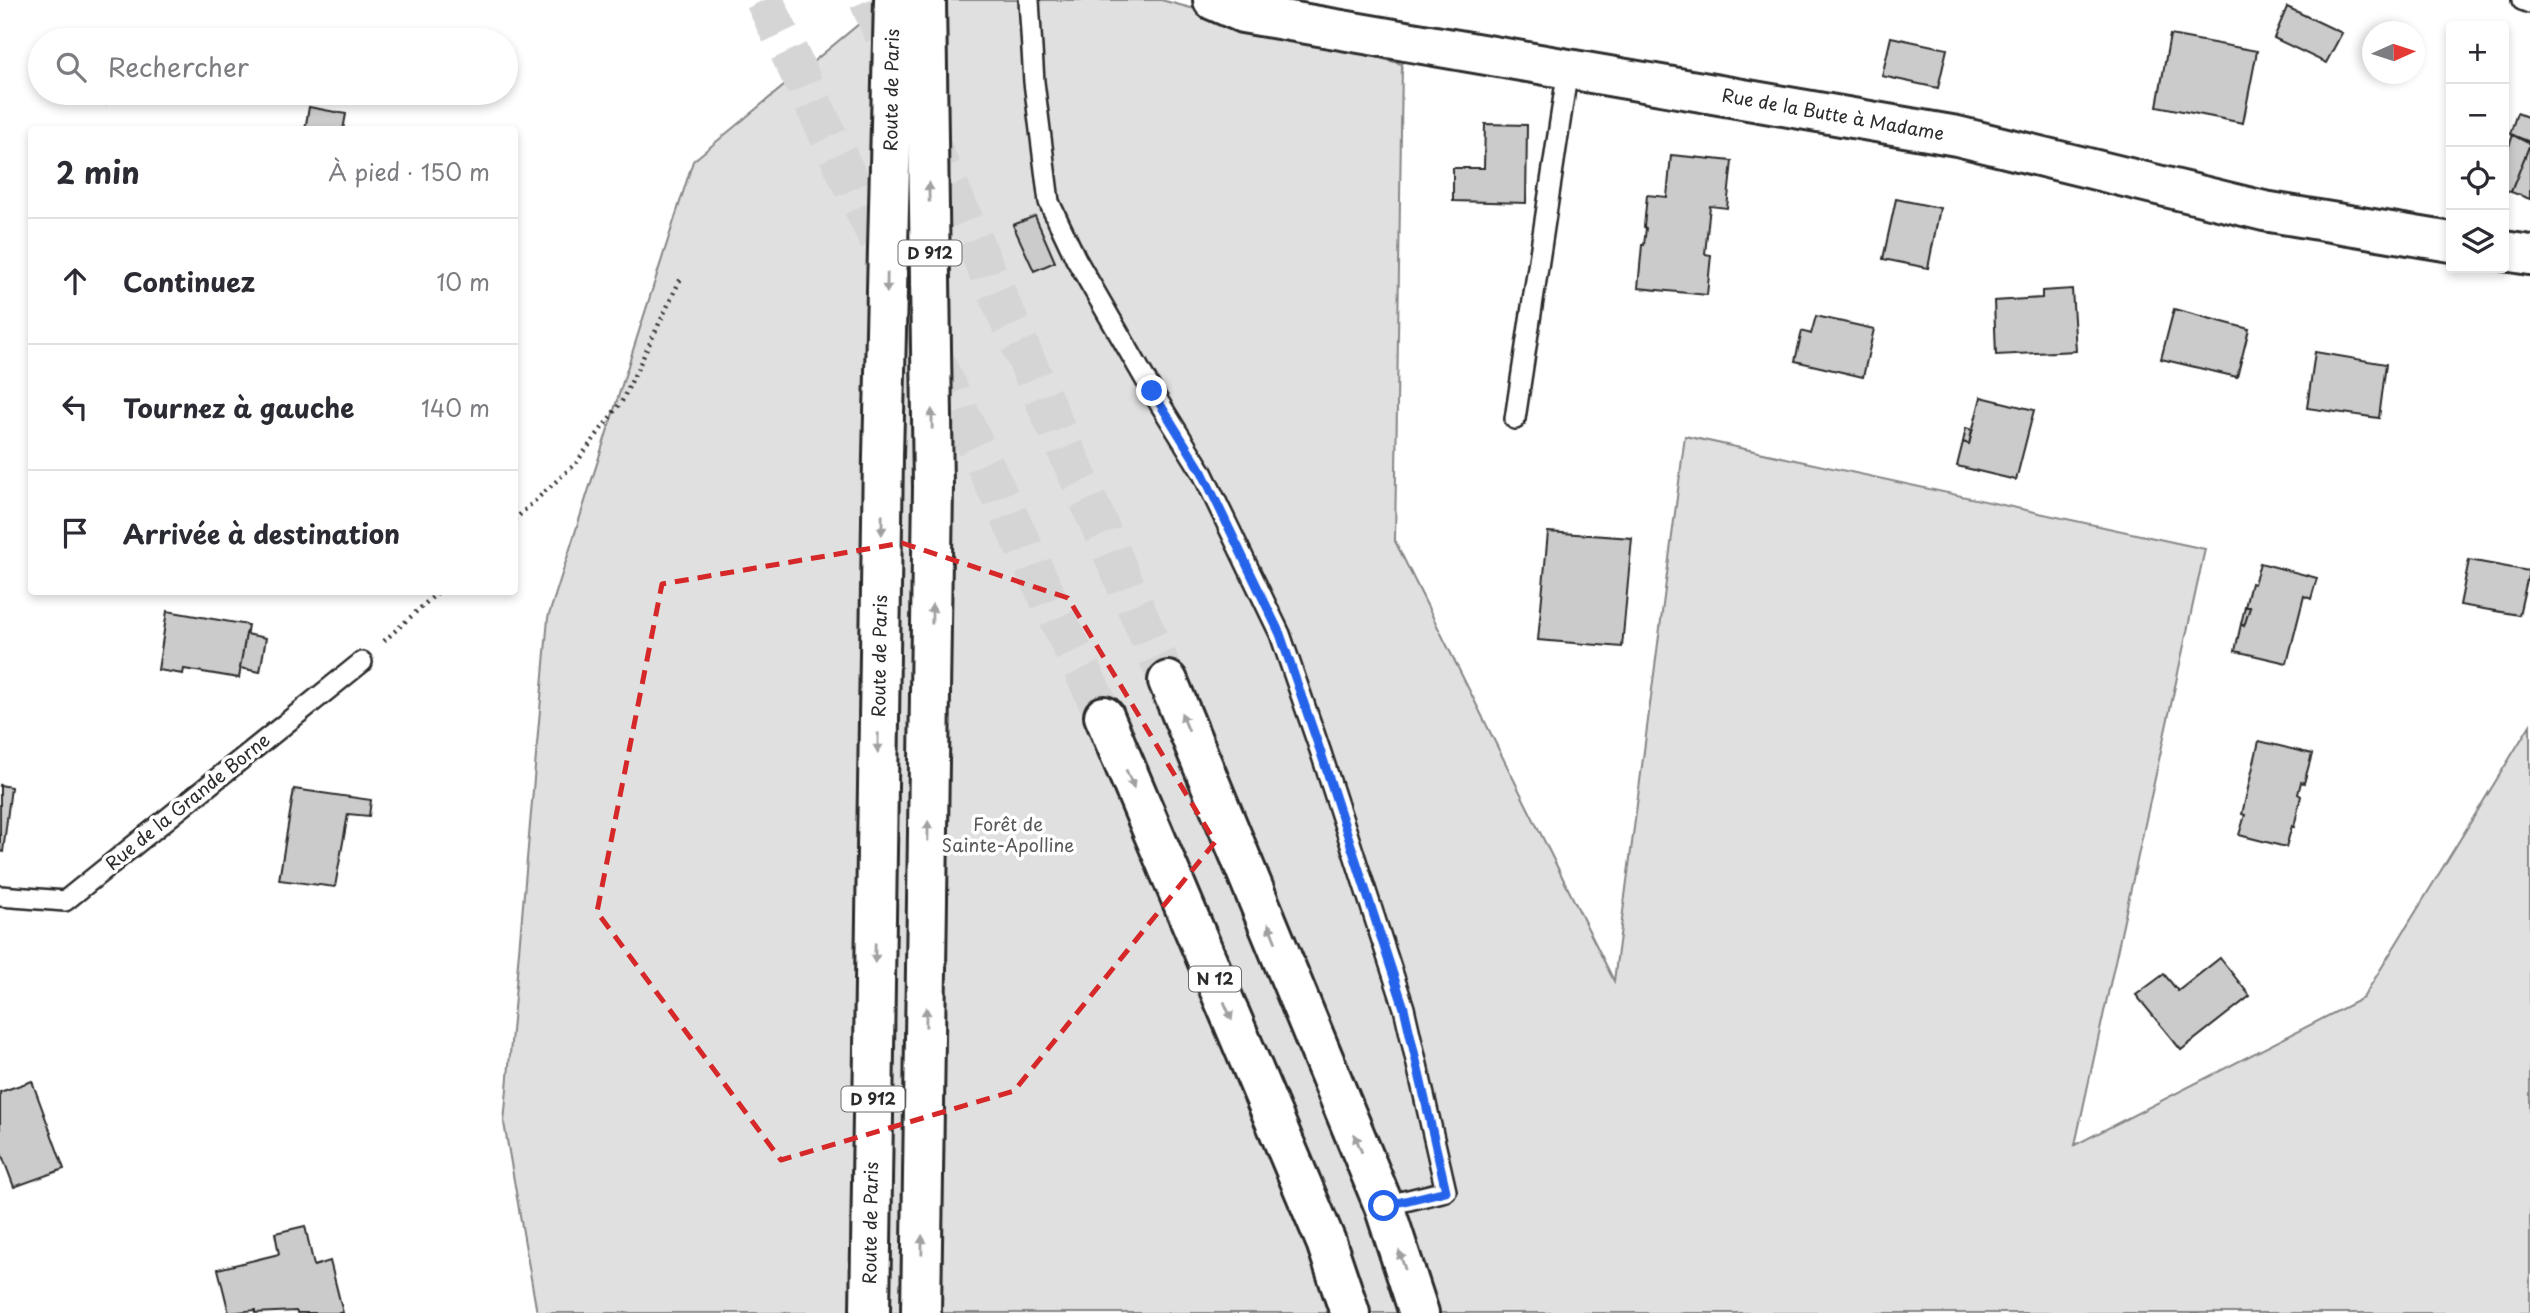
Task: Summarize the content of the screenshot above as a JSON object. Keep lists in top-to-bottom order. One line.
{"streets":{"main road":["Route de Paris","Rue de la Butte à Madame","D 912","N 12"],"lane":["Rue de la Grande Borne"]},"parks":["Forêt de Sainte-Apolline"],"north":"right","page":{"map_buttons":["+","−"],"search":"Rechercher","heading":["2 min","À pied · 150 m"],"list":[["Continuez","10 m"],["Tournez à gauche","140 m"],"Arrivée à destination"]}}
